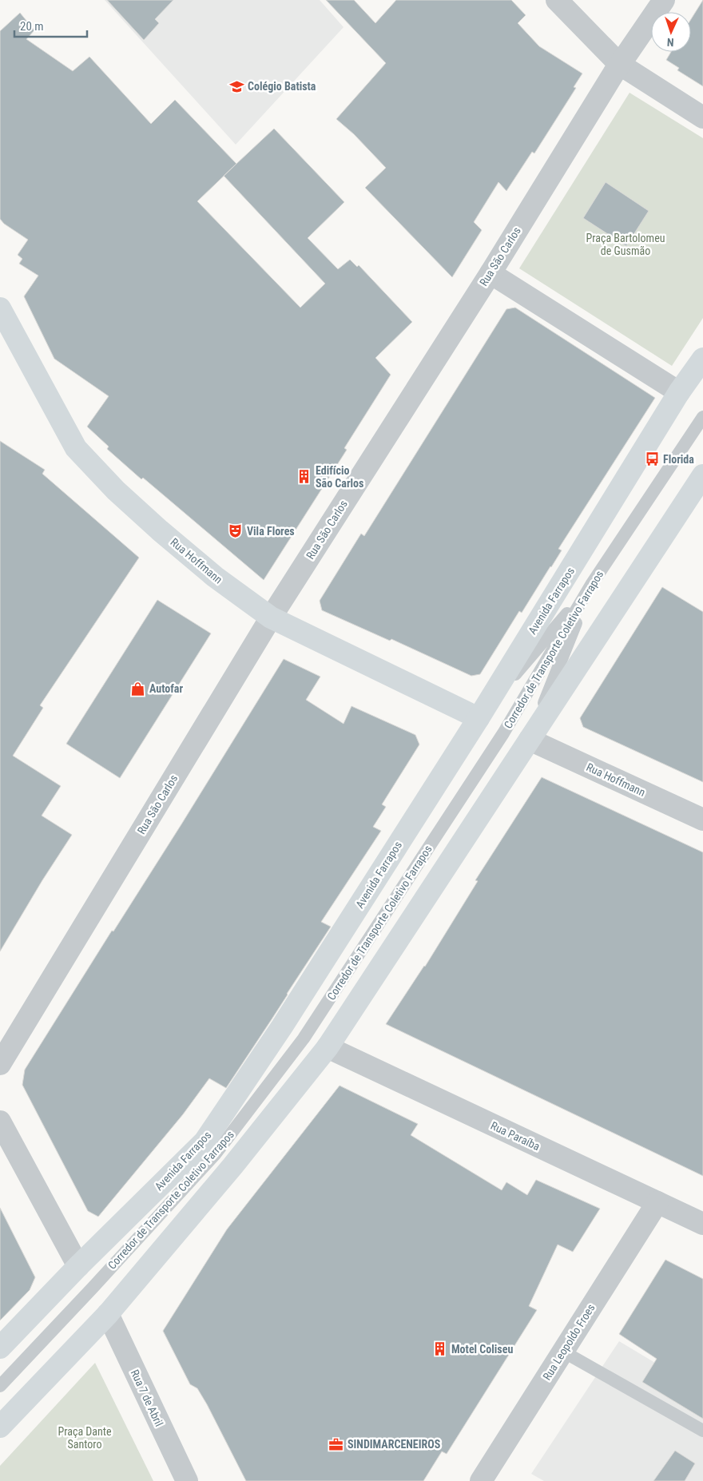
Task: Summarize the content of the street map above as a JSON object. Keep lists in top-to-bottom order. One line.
{"streets":{"main road":["Rua Hoffmann","Avenida Farrapos"],"street":["Rua São Carlos","Rua Paraíba","Rua Leopoldo Froes","Rua 7 de Abril"],"lane":["Corredor de Transporte Coletivo Farrapos"]},"crossings":[["Rua São Carlos","Rua Hoffmann"],["Rua Hoffmann","Avenida Farrapos"],["Rua Paraíba","Rua Leopoldo Froes"]],"parks":["Praça Bartolomeu de Gusmão","Praça Dante Santoro"],"places":{"school or university":["Colégio Batista"],"bus stop":["Florida"],"building":["Edifício São Carlos","Motel Coliseu"],"theatre":["Vila Flores"],"shop":["Autofar"],"office":["SINDIMARCENEIROS"]},"scale_bar":"20 m","north":"bottom"}
